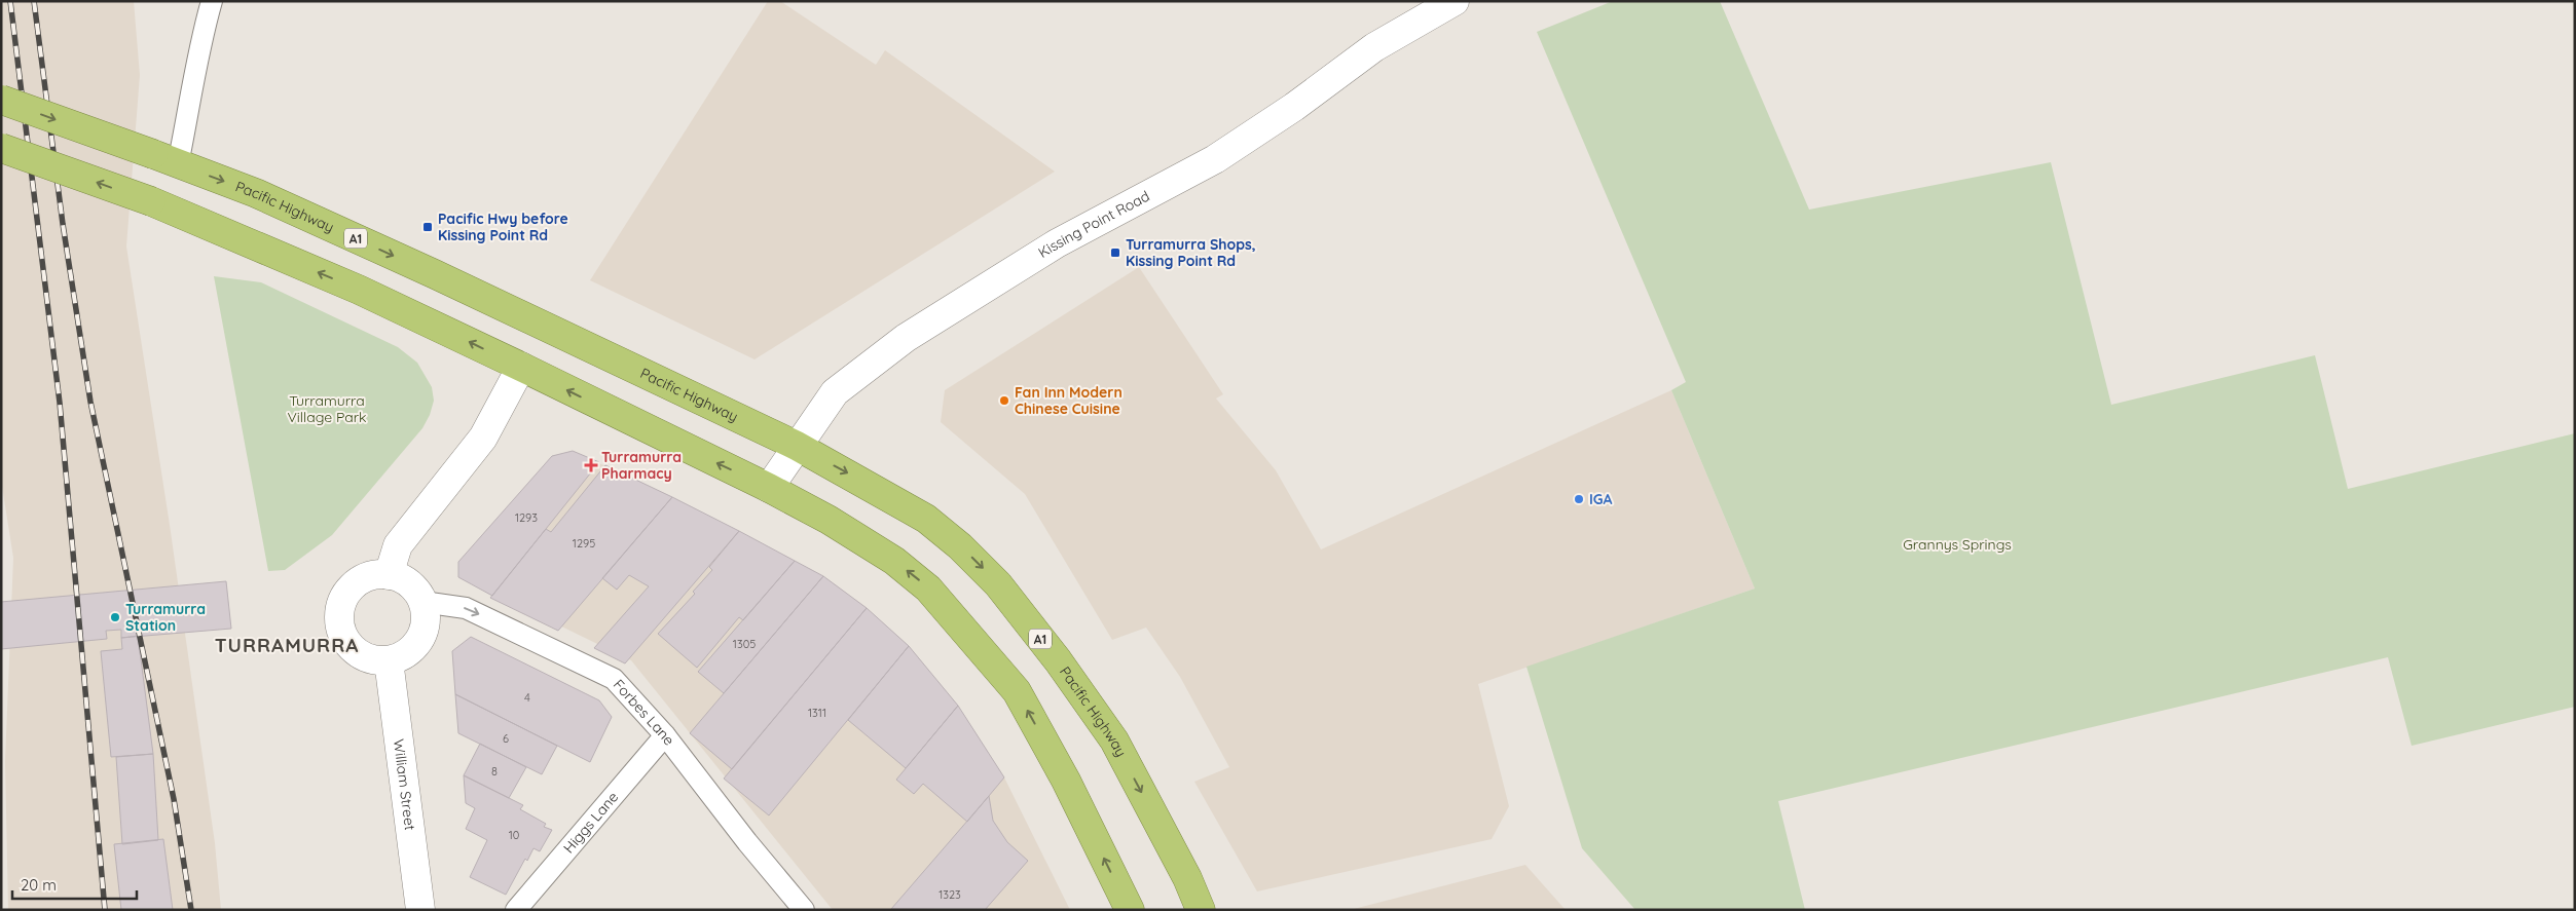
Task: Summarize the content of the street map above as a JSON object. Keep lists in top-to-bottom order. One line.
{"streets":{"highway":["Pacific Highway","A1"],"main road":["Kissing Point Road","William Street"],"lane":["Forbes Lane","Higgs Lane"]},"crossings":[["Pacific Highway","Kissing Point Road"],["Forbes Lane","William Street"],["Forbes Lane","Higgs Lane"]],"one_way":["Forbes Lane"],"districts":["TURRAMURRA"],"parks":["Turramurra Village Park","Grannys Springs"],"places":{"transit":["Pacific Hwy before Kissing Point Rd","Turramurra Shops, Kissing Point Rd"],"other":["Fan Inn Modern Chinese Cuisine","IGA","Turramurra Station"],"health":["Turramurra Pharmacy"]},"house_numbers":["1293","1295","1305","4","1311","6","8","10","1323"],"scale_bar":"20 m"}
